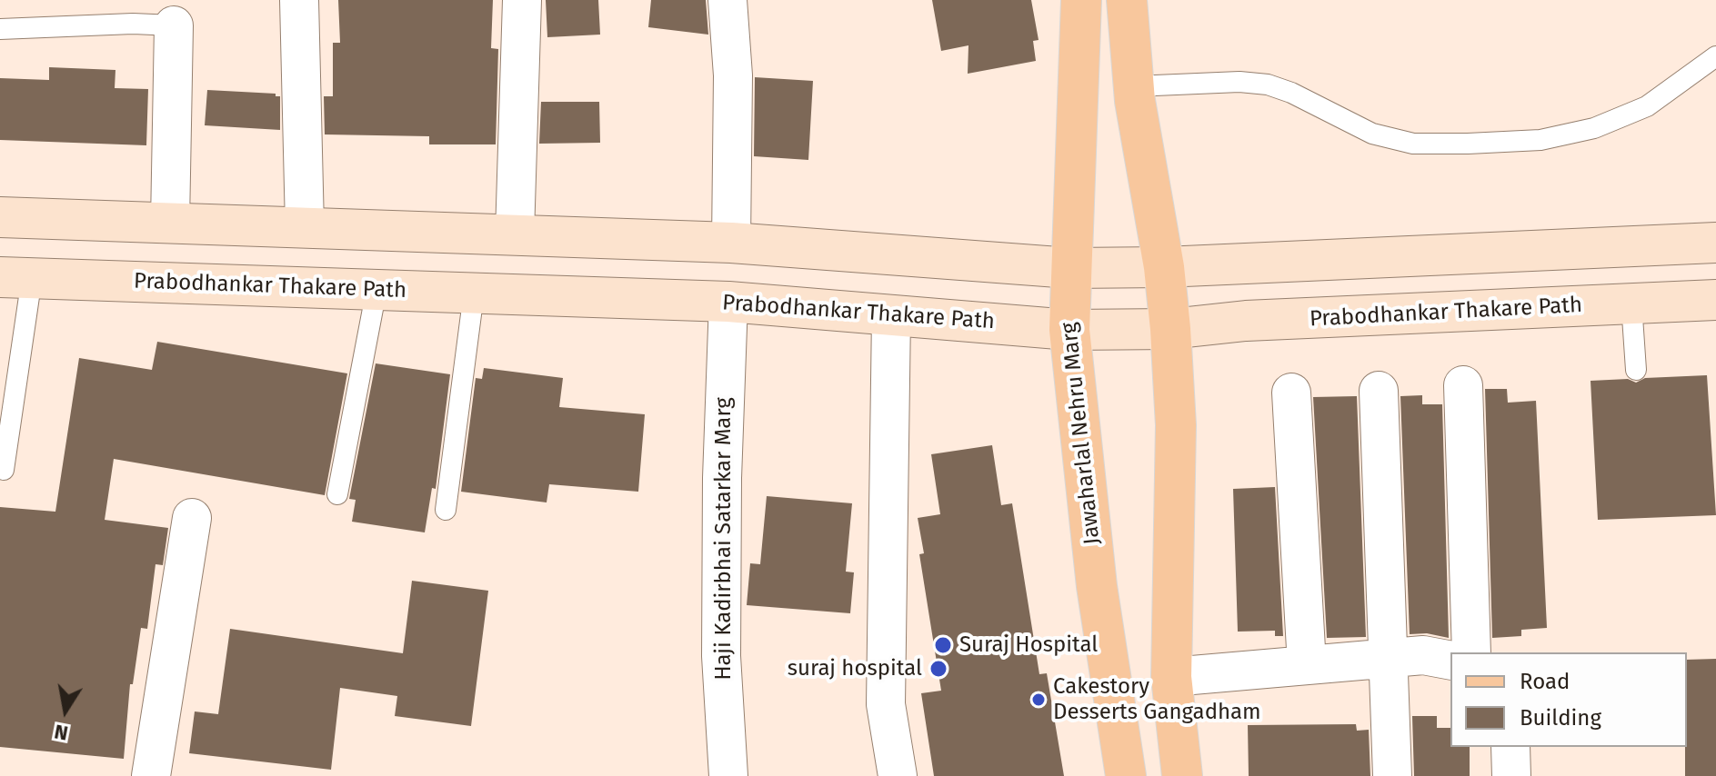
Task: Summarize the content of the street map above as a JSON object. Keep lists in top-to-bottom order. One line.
{"streets":{"main road":["Prabodhankar Thakare Path","Jawaharlal Nehru Marg"],"street":["Haji Kadirbhai Satarkar Marg"]},"crossings":[["Prabodhankar Thakare Path","Jawaharlal Nehru Marg"],["Prabodhankar Thakare Path","Haji Kadirbhai Satarkar Marg"]],"places":["Suraj Hospital","suraj hospital","Cakestory Desserts Gangadham"],"legend":["Road","Building"],"north":"bottom"}
